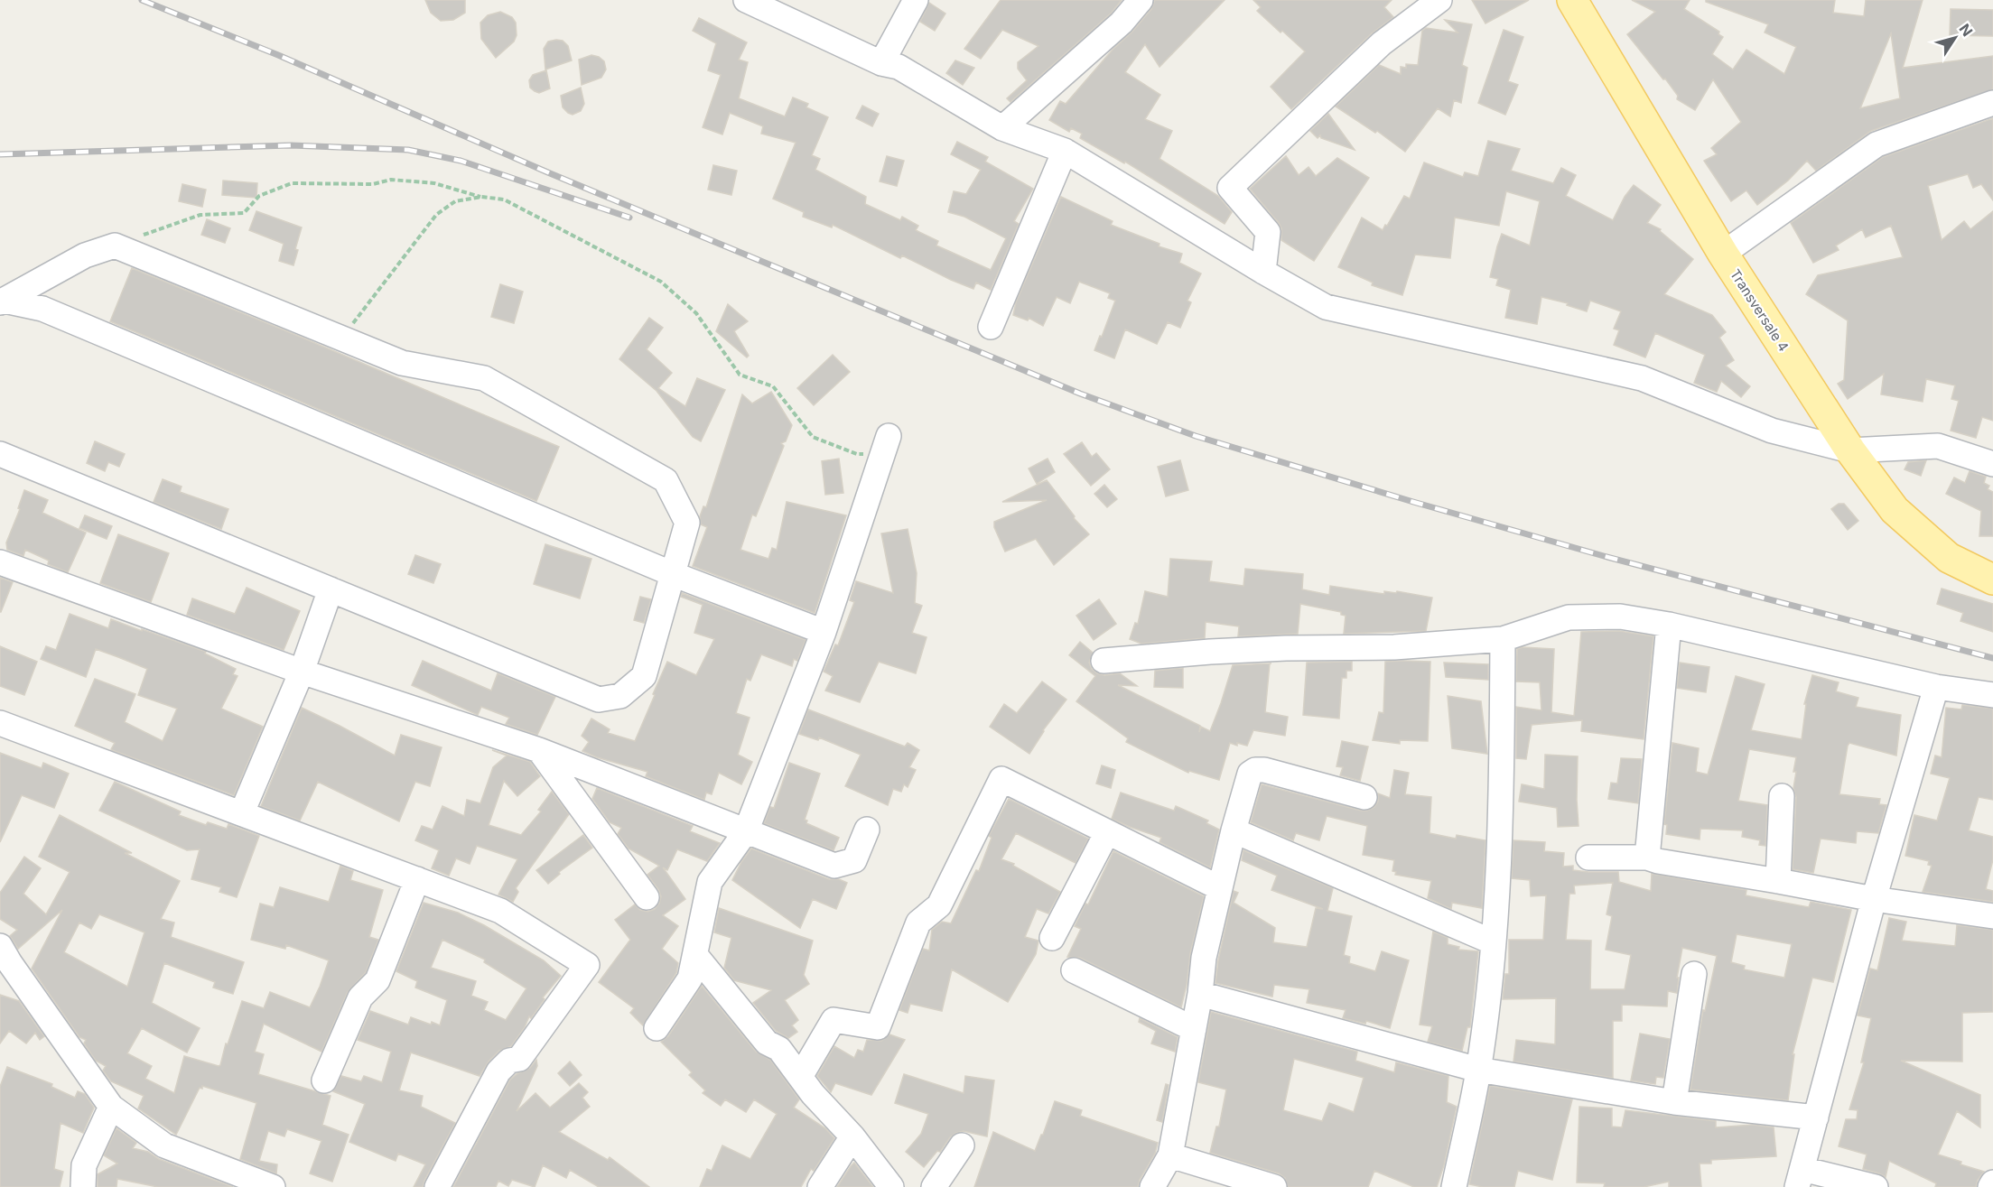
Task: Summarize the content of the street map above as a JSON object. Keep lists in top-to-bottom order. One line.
{"streets":{"main road":["Transversale 4"]},"north":"top right"}
